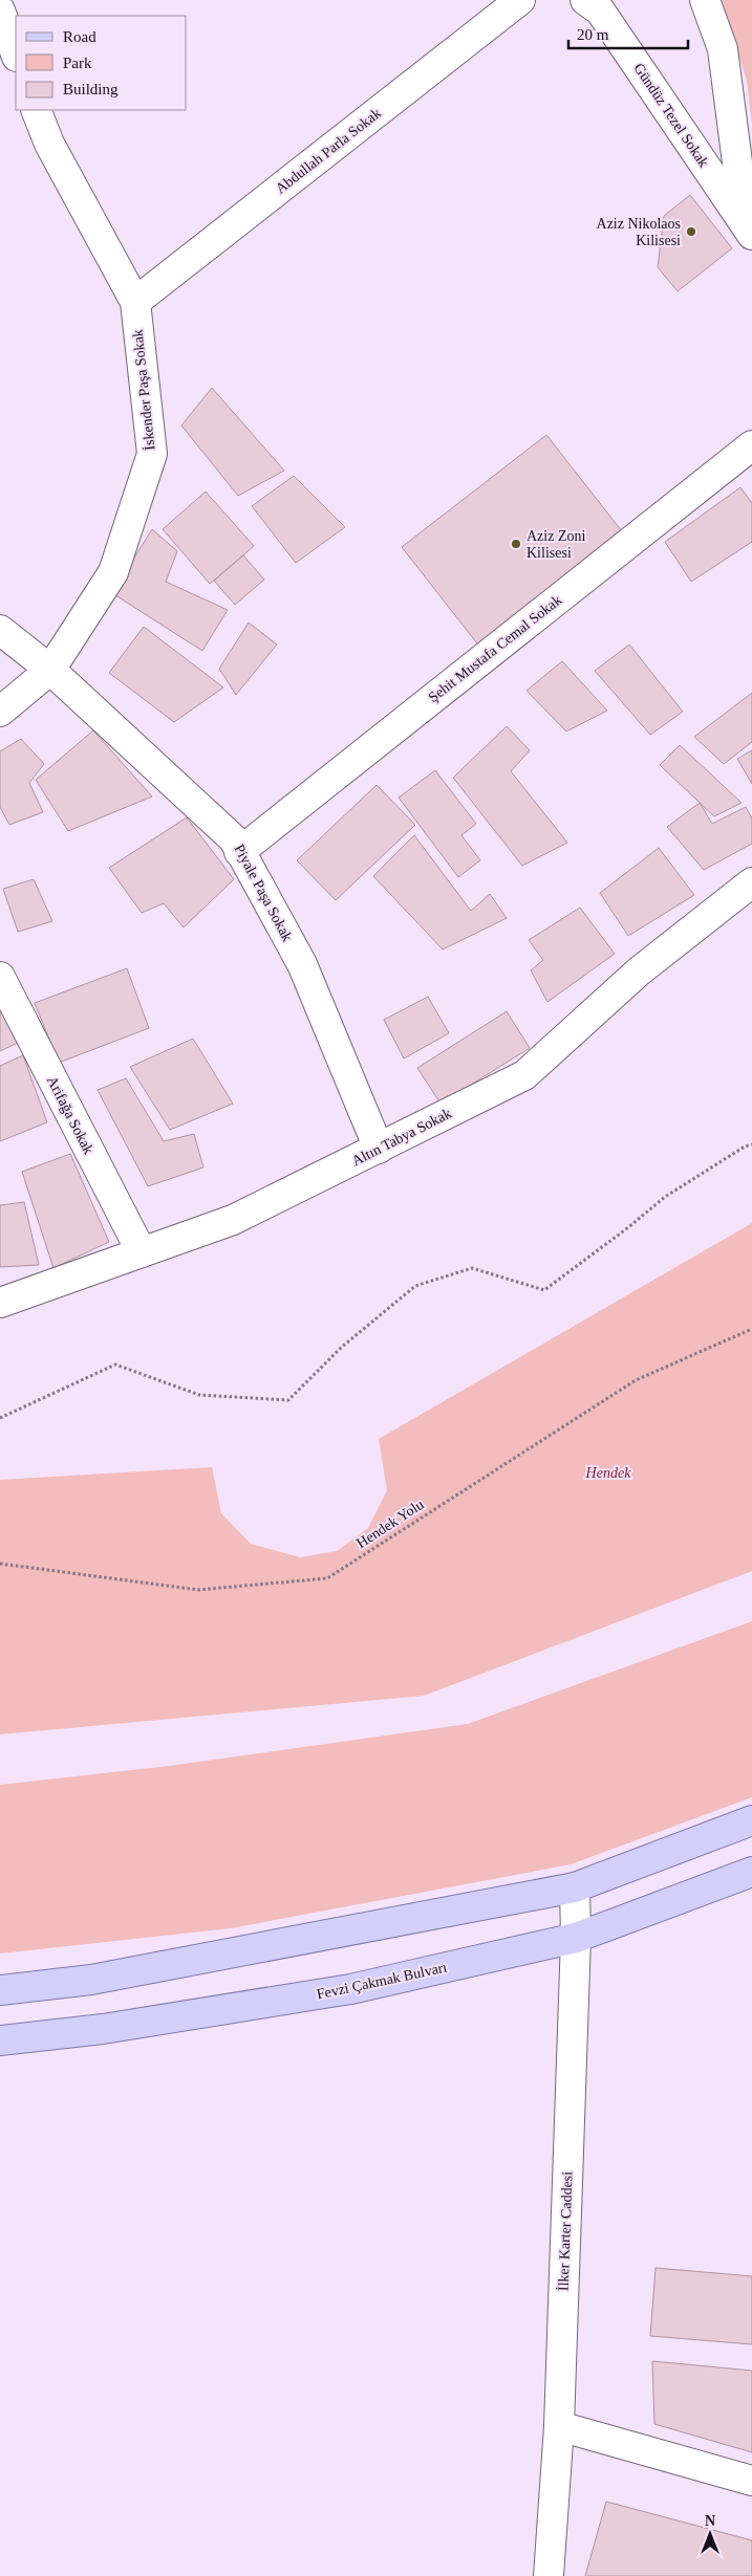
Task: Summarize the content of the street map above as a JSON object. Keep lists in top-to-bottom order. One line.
{"streets":{"main road":["Fevzi Çakmak Bulvarı"],"street":["Gündüz Tezel Sokak","Abdullah Parla Sokak","İskender Paşa Sokak","Şehit Mustafa Cemal Sokak","Piyale Paşa Sokak","Arifağa Sokak","Altın Tabya Sokak","İlker Karter Caddesi"],"path":["Hendek Yolu"]},"crossings":[["Abdullah Parla Sokak","İskender Paşa Sokak"],["İskender Paşa Sokak","Piyale Paşa Sokak"],["Şehit Mustafa Cemal Sokak","Piyale Paşa Sokak"],["Piyale Paşa Sokak","Altın Tabya Sokak"],["Arifağa Sokak","Altın Tabya Sokak"],["Fevzi Çakmak Bulvarı","İlker Karter Caddesi"]],"parks":["Hendek"],"places":["Aziz Nikolaos Kilisesi","Aziz Zoni Kilisesi"],"legend":["Road","Park","Building"],"scale_bar":"20 m","north":"top"}
